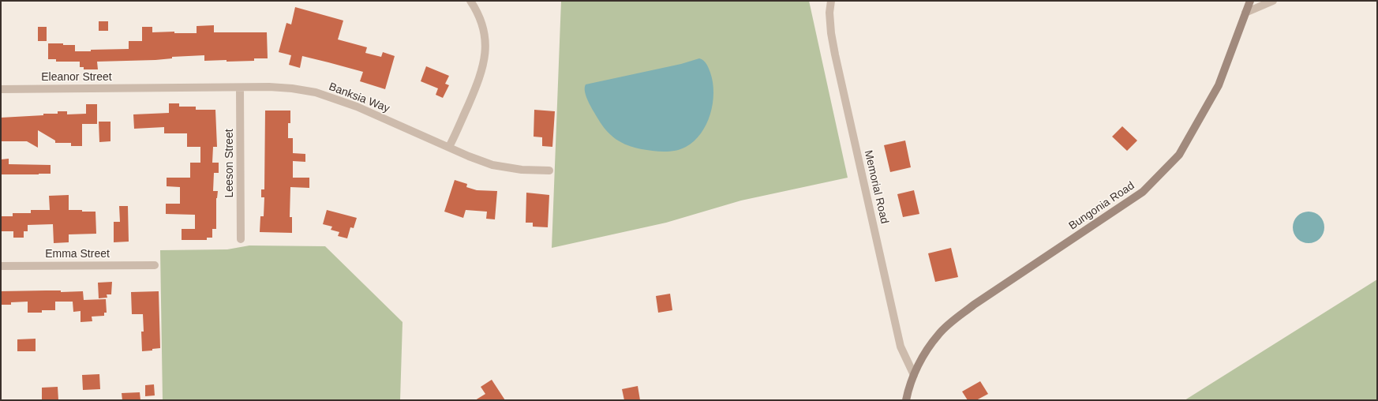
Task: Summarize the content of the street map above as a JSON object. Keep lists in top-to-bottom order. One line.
{"streets":{"street":["Eleanor Street","Banksia Way","Leeson Street","Memorial Road","Bungonia Road","Emma Street"]},"crossings":[["Eleanor Street","Banksia Way"],["Banksia Way","Leeson Street"],["Memorial Road","Bungonia Road"]]}
